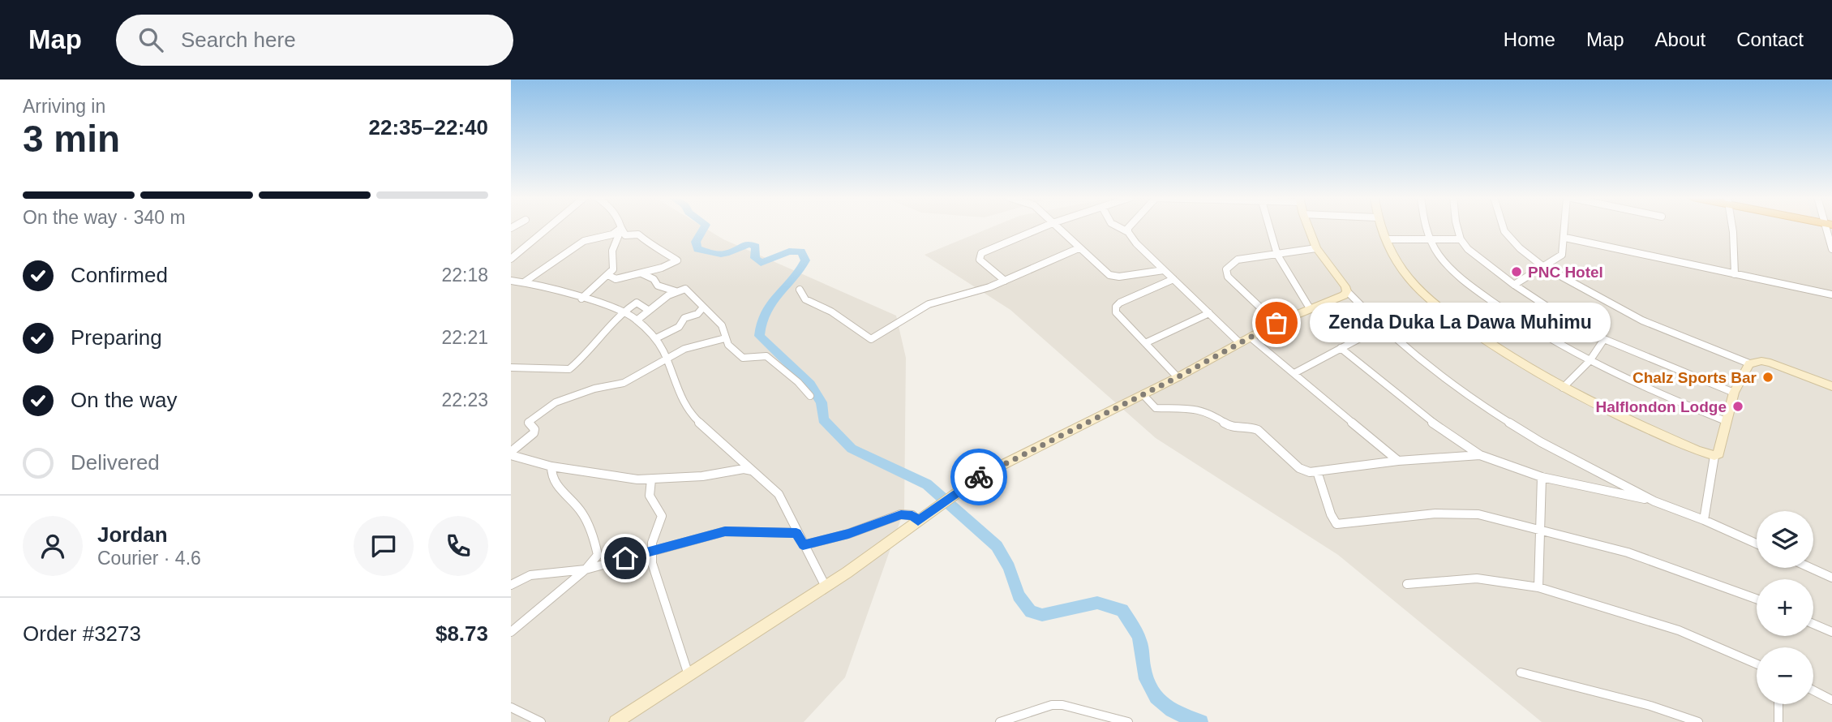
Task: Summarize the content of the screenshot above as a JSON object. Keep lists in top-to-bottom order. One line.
{"places":["PNC Hotel","Zenda Duka La Dawa Muhimu","Chalz Sports Bar","Halflondon Lodge"],"page":{"header":"Map","search":"Search here","nav":["Home","Map","About","Contact"],"heading":["3 min","Arriving in","22:35–22:40"],"panel":["Jordan","Courier · 4.6","Order #3273","$8.73"],"bar":"On the way · 340 m","list":[["Confirmed","22:18"],["Preparing","22:21"],["On the way","22:23"],"Delivered"],"bubble":"Zenda Duka La Dawa Muhimu","map_buttons":["+","−"]}}
